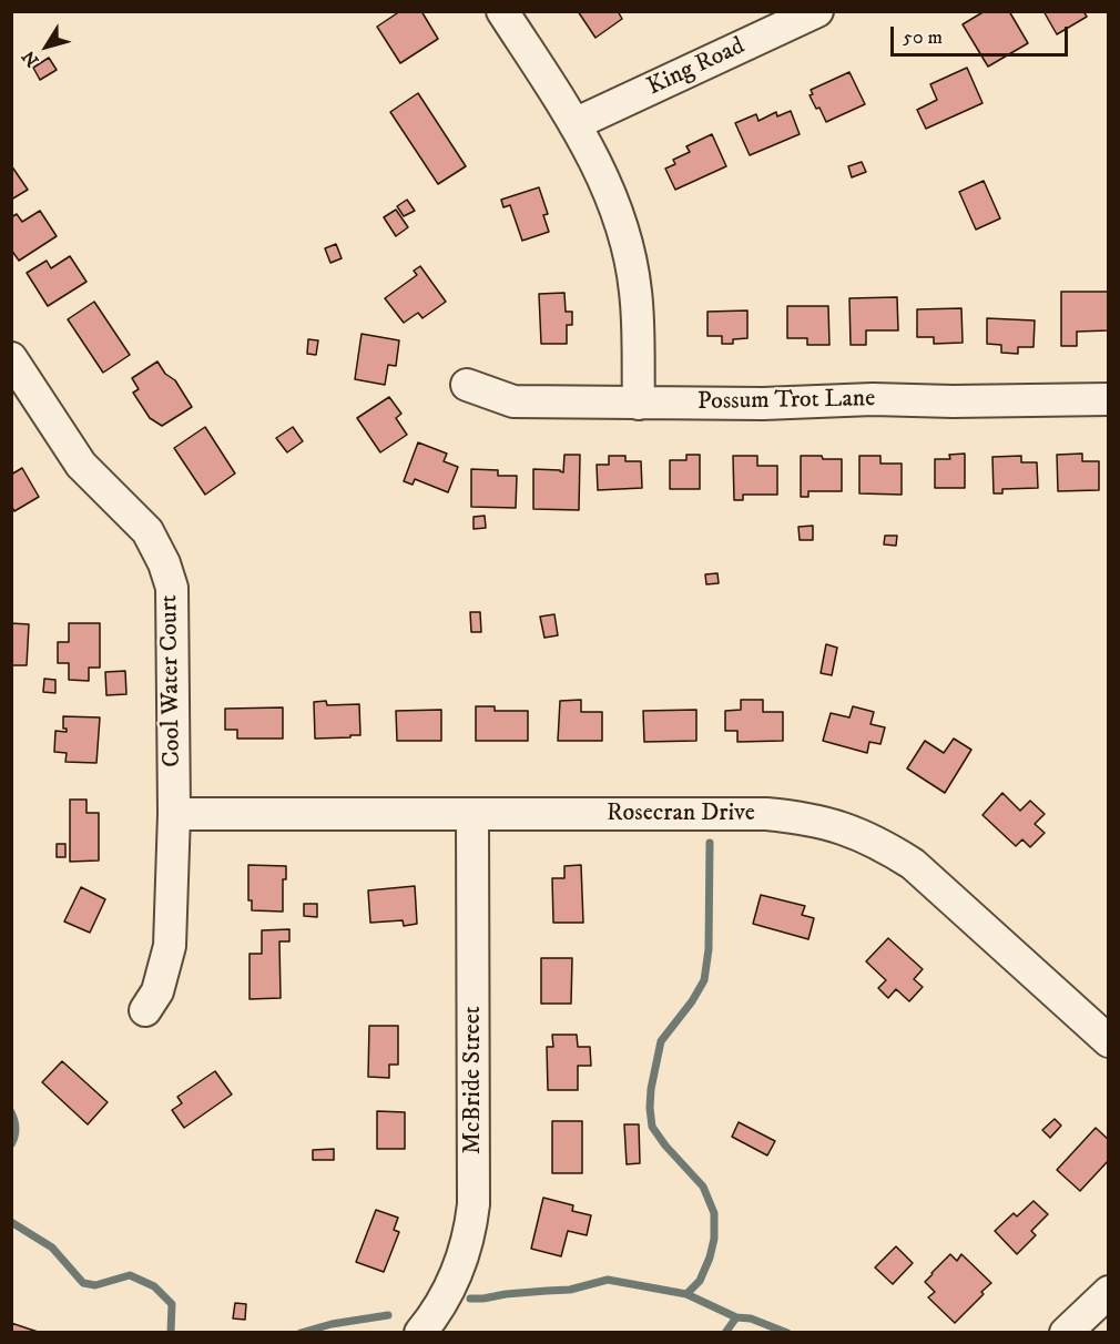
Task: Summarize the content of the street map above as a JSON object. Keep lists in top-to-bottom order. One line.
{"streets":{"street":["King Road","Possum Trot Lane","Cool Water Court","Rosecran Drive","McBride Street"]},"crossings":[["Cool Water Court","Rosecran Drive"],["Rosecran Drive","McBride Street"]],"scale_bar":"50 m","north":"bottom left"}
